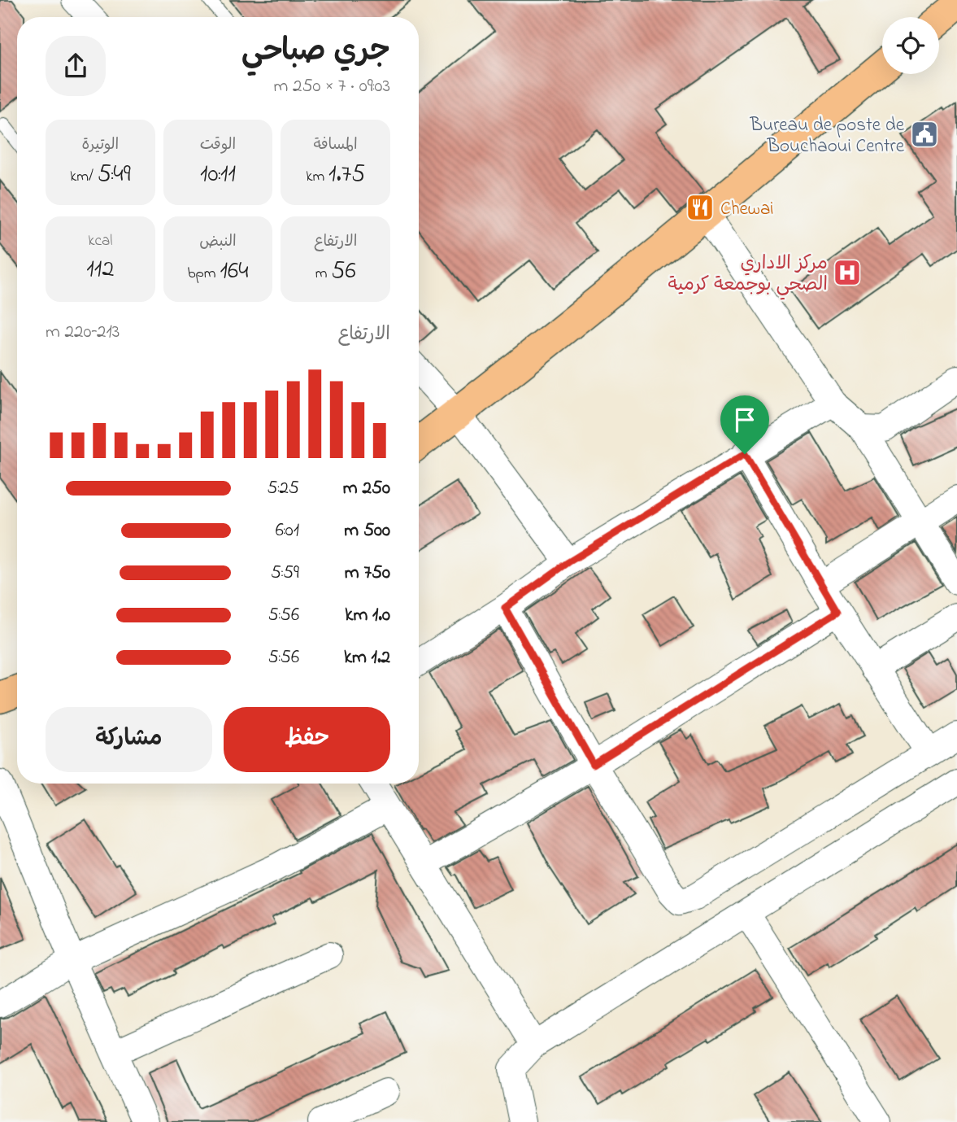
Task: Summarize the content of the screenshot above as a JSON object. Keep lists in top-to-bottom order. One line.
{"places":{"public building":["Bureau de poste de Bouchaoui Centre"],"restaurant":["Chewai"],"hospital":["مركز الاداري الصحي بوجمعة كرمية"]},"page":{"heading":["جري صباحي","09:03 · 7 × 250 m"],"stats":[["المسافة","1.75 km"],["الوقت","10:11"],["الوتيرة","5:49 /km"],["الارتفاع","56 m"],["النبض","164 bpm"],["kcal","112"]],"chart":["الارتفاع","213–220 m"],"list":[{"name":"250 m","note":"5:25"},{"name":"500 m","note":"6:01"},{"name":"750 m","note":"5:59"},{"name":"1.0 km","note":"5:56"},{"name":"1.2 km","note":"5:56"}],"buttons":["حفظ","مشاركة"]}}
